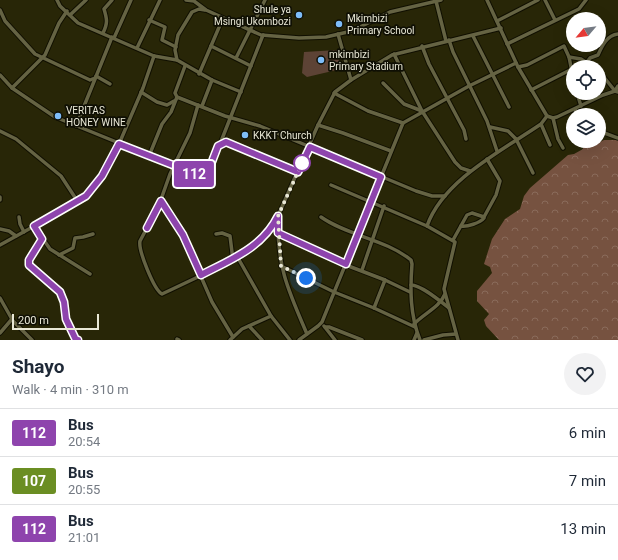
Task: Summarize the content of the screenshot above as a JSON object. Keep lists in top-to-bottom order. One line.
{"places":["Shule ya Msingi Ukombozi","Mkimbizi Primary School","mkimbizi Primary Stadium","VERITAS HONEY WINE","KKKT Church"],"lines":["bus line 112"],"scale_bar":"200 m","north":"bottom left","page":{"on_map":"112","scale":"200 m","heading":["Shayo","Walk · 4 min · 310 m"],"list":[{"mark":"112","name":"Bus","note":"20:54","value":"6 min"},{"mark":"107","name":"Bus","note":"20:55","value":"7 min"},{"mark":"112","name":"Bus","note":"21:01","value":"13 min"}]}}
